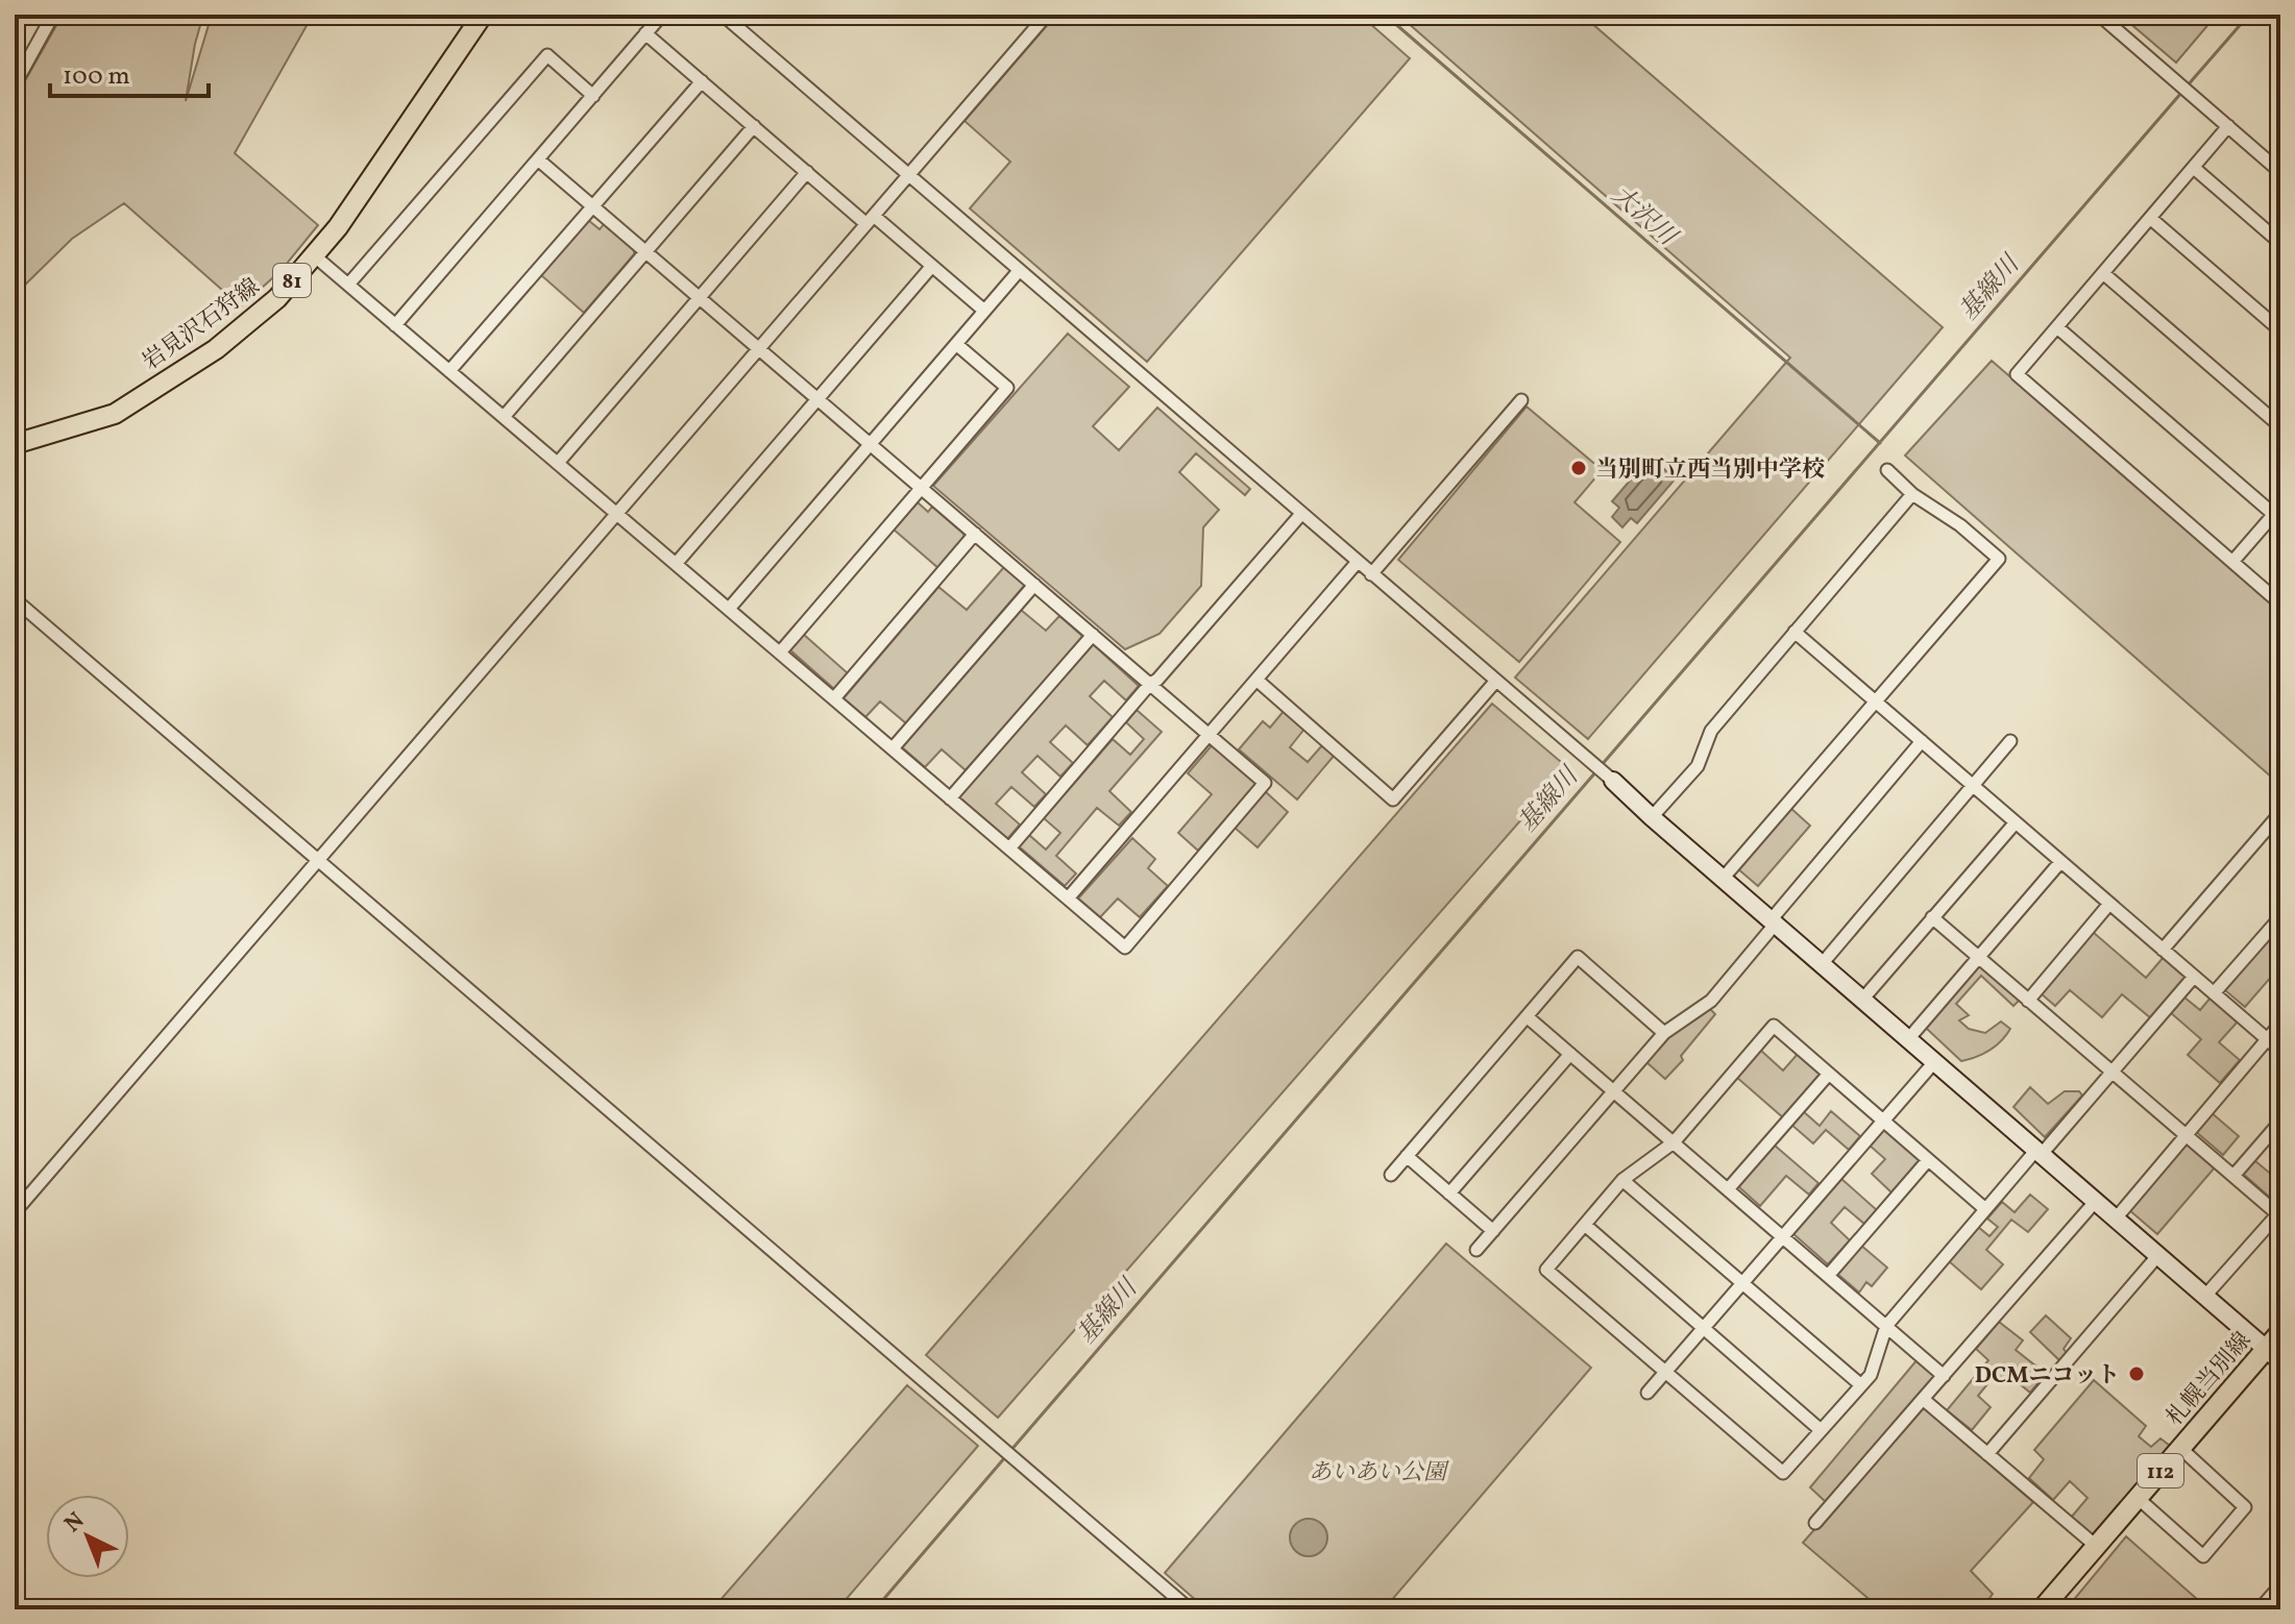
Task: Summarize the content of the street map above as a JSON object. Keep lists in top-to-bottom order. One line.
{"streets":{"main road":["81","岩見沢石狩線","札幌当別線","112"]},"water":["大沢川","基線川"],"parks":["あいあい公園"],"places":["当別町立西当別中学校","DCMニコット"],"scale_bar":"100 m","north":"top left"}
